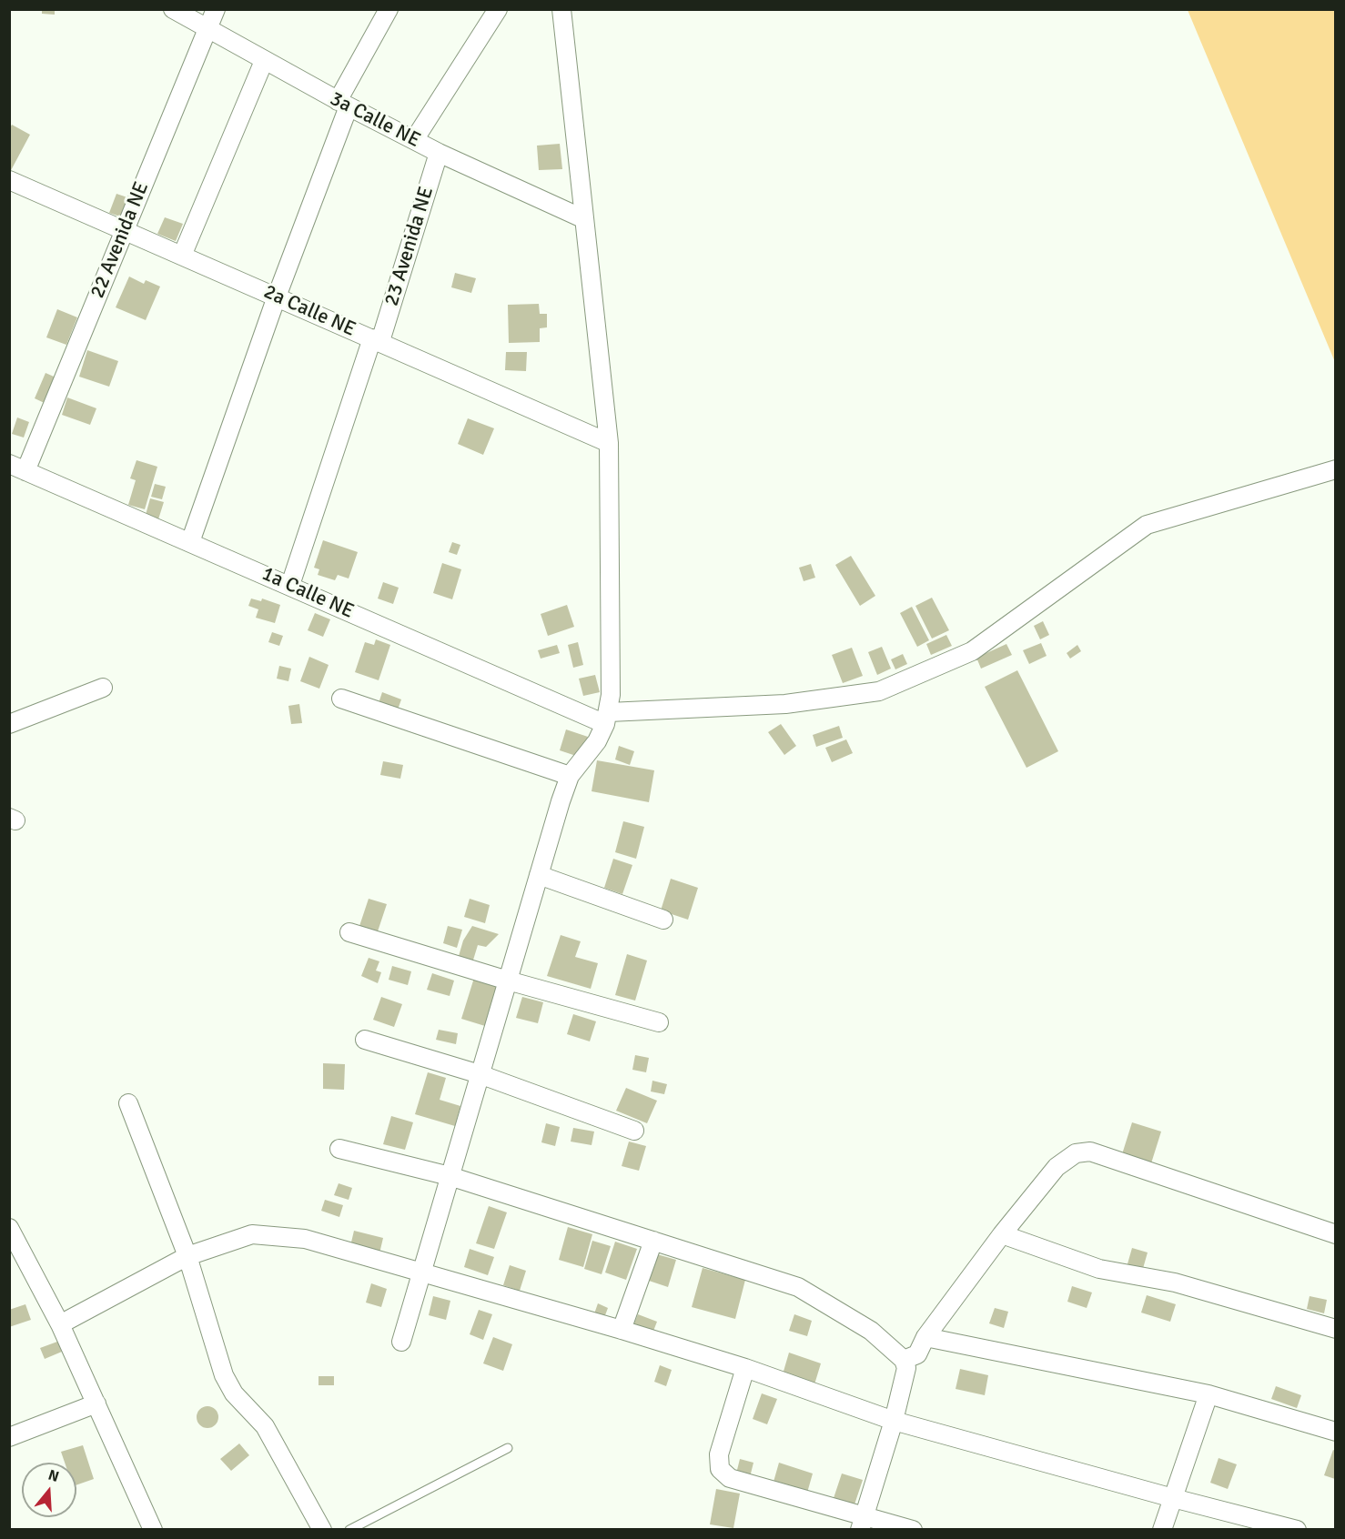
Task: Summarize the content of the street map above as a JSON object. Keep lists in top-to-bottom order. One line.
{"streets":{"street":["3a Calle NE","22 Avenida NE","23 Avenida NE","2a Calle NE","1a Calle NE"]},"crossings":[["3a Calle NE","22 Avenida NE"],["3a Calle NE","23 Avenida NE"],["22 Avenida NE","2a Calle NE"],["22 Avenida NE","1a Calle NE"],["23 Avenida NE","2a Calle NE"],["23 Avenida NE","1a Calle NE"]],"north":"top"}
